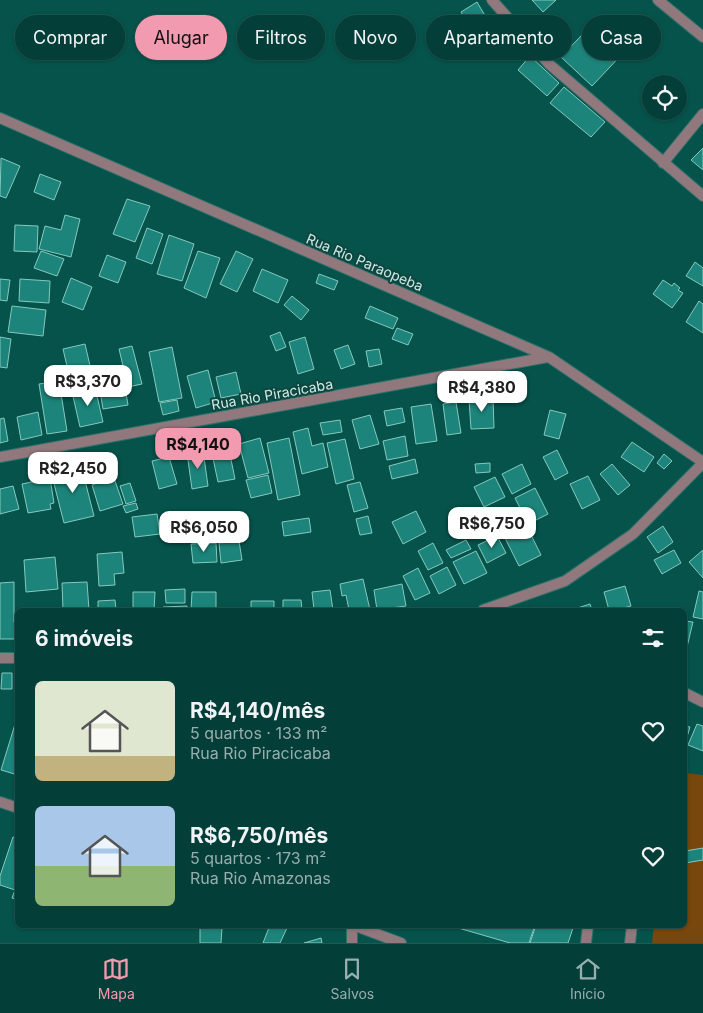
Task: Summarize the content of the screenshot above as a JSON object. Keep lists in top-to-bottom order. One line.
{"streets":{"street":["Rua Rio Paraopeba","Rua Rio Piracicaba"]},"crossings":[["Rua Rio Paraopeba","Rua Rio Piracicaba"]],"page":{"chip":["Comprar","Alugar","Filtros","Novo","Apartamento","Casa"],"price":["R$3,370","R$4,380","R$4,140","R$2,450","R$6,750","R$6,050"],"heading":"6 imóveis","list":[{"name":"R$4,140/mês","note":"5 quartos · 133 m² · Rua Rio Piracicaba"},{"name":"R$6,750/mês","note":"5 quartos · 173 m² · Rua Rio Amazonas"}],"tabs":["Mapa","Salvos","Início"]}}
